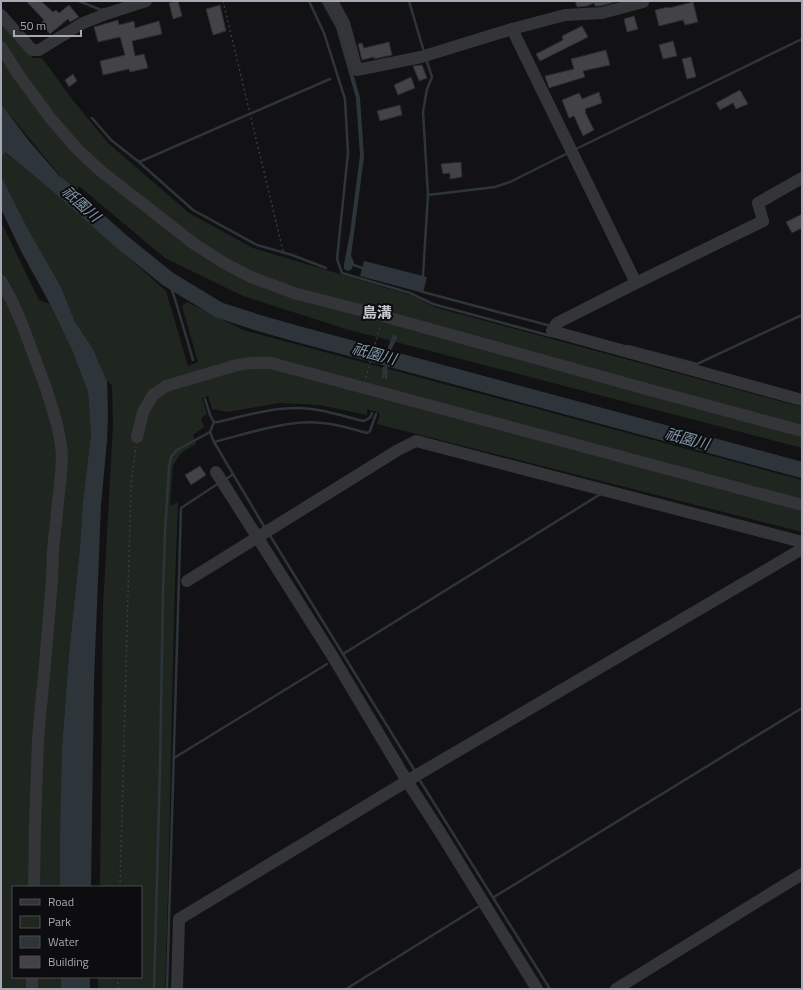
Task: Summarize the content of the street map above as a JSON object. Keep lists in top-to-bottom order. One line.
{"districts":["島溝"],"water":["祇園川"],"legend":["Road","Park","Water","Building"],"scale_bar":"50 m"}
